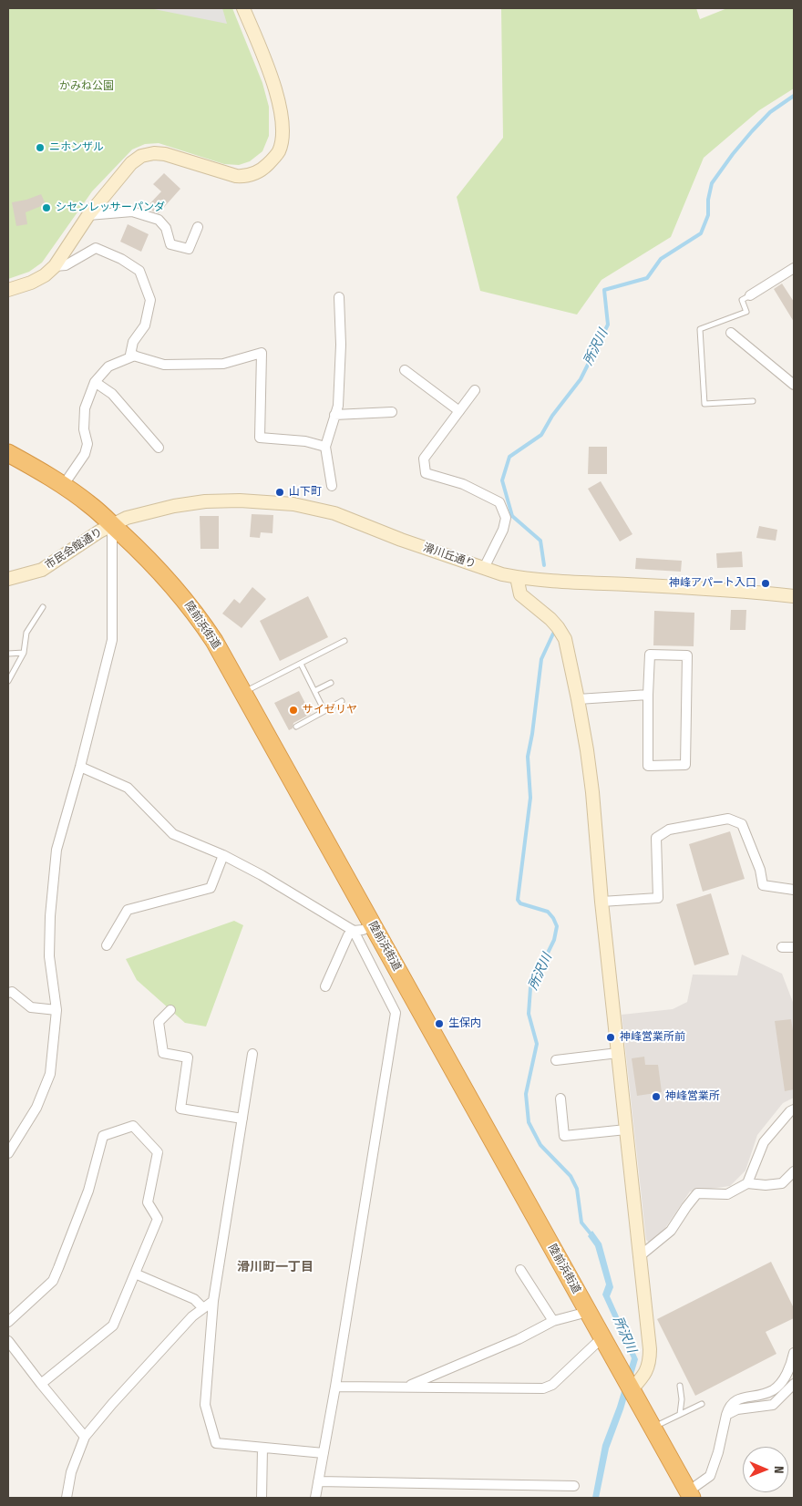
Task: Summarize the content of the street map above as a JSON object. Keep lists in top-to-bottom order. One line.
{"streets":{"highway":["陸前浜街道"],"street":["市民会館通り","滑川丘通り"]},"crossings":[["市民会館通り","滑川丘通り"],["市民会館通り","陸前浜街道"],["滑川丘通り","陸前浜街道"]],"districts":["滑川町一丁目"],"water":["所沢川"],"parks":["かみね公園"],"places":["ニホンザル","シセンレッサーパンダ","山下町","神峰アパート入口","サイゼリヤ","生保内","神峰営業所前","神峰営業所"],"north":"right"}
